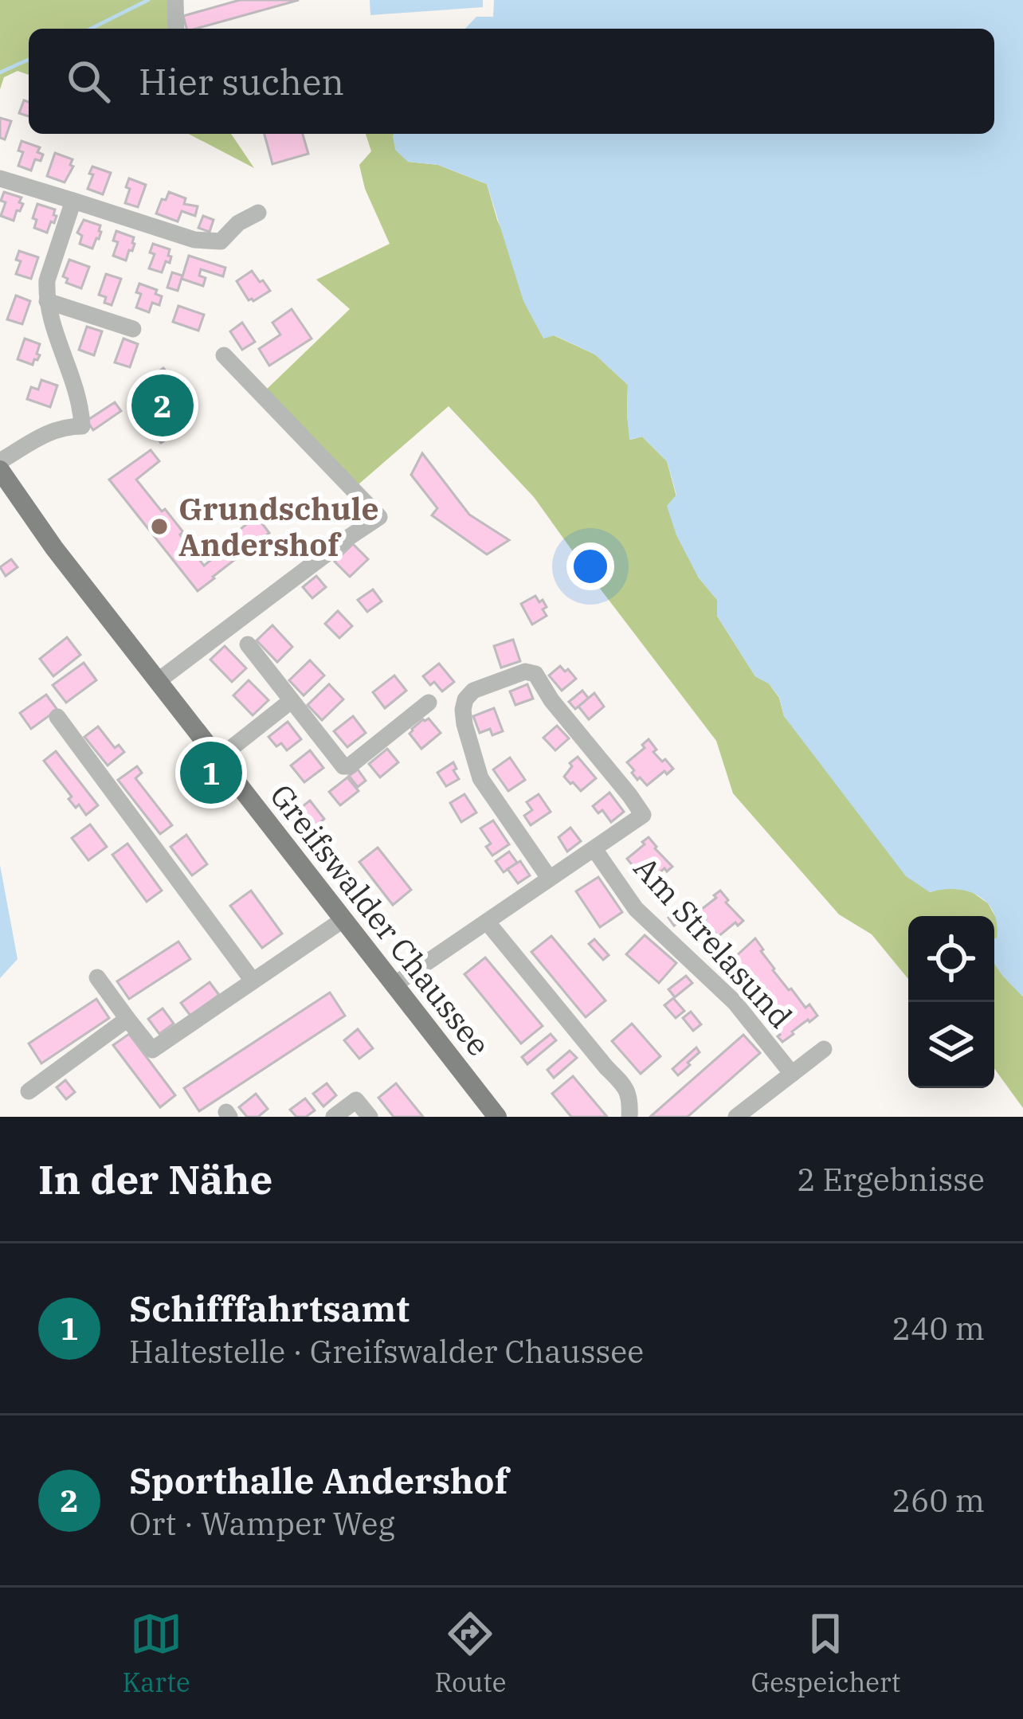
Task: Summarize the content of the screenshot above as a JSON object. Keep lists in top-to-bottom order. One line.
{"streets":{"main road":["Greifswalder Chaussee"],"street":["Am Strelasund"]},"places":["Grundschule Andershof"],"page":{"search":"Hier suchen","pins":["2","1"],"heading":["In der Nähe","2 Ergebnisse"],"list":[{"mark":"1","name":"Schifffahrtsamt","note":"Haltestelle · Greifswalder Chaussee","value":"240 m"},{"mark":"2","name":"Sporthalle Andershof","note":"Ort · Wamper Weg","value":"260 m"}],"nav":["Karte","Route","Gespeichert"]}}
